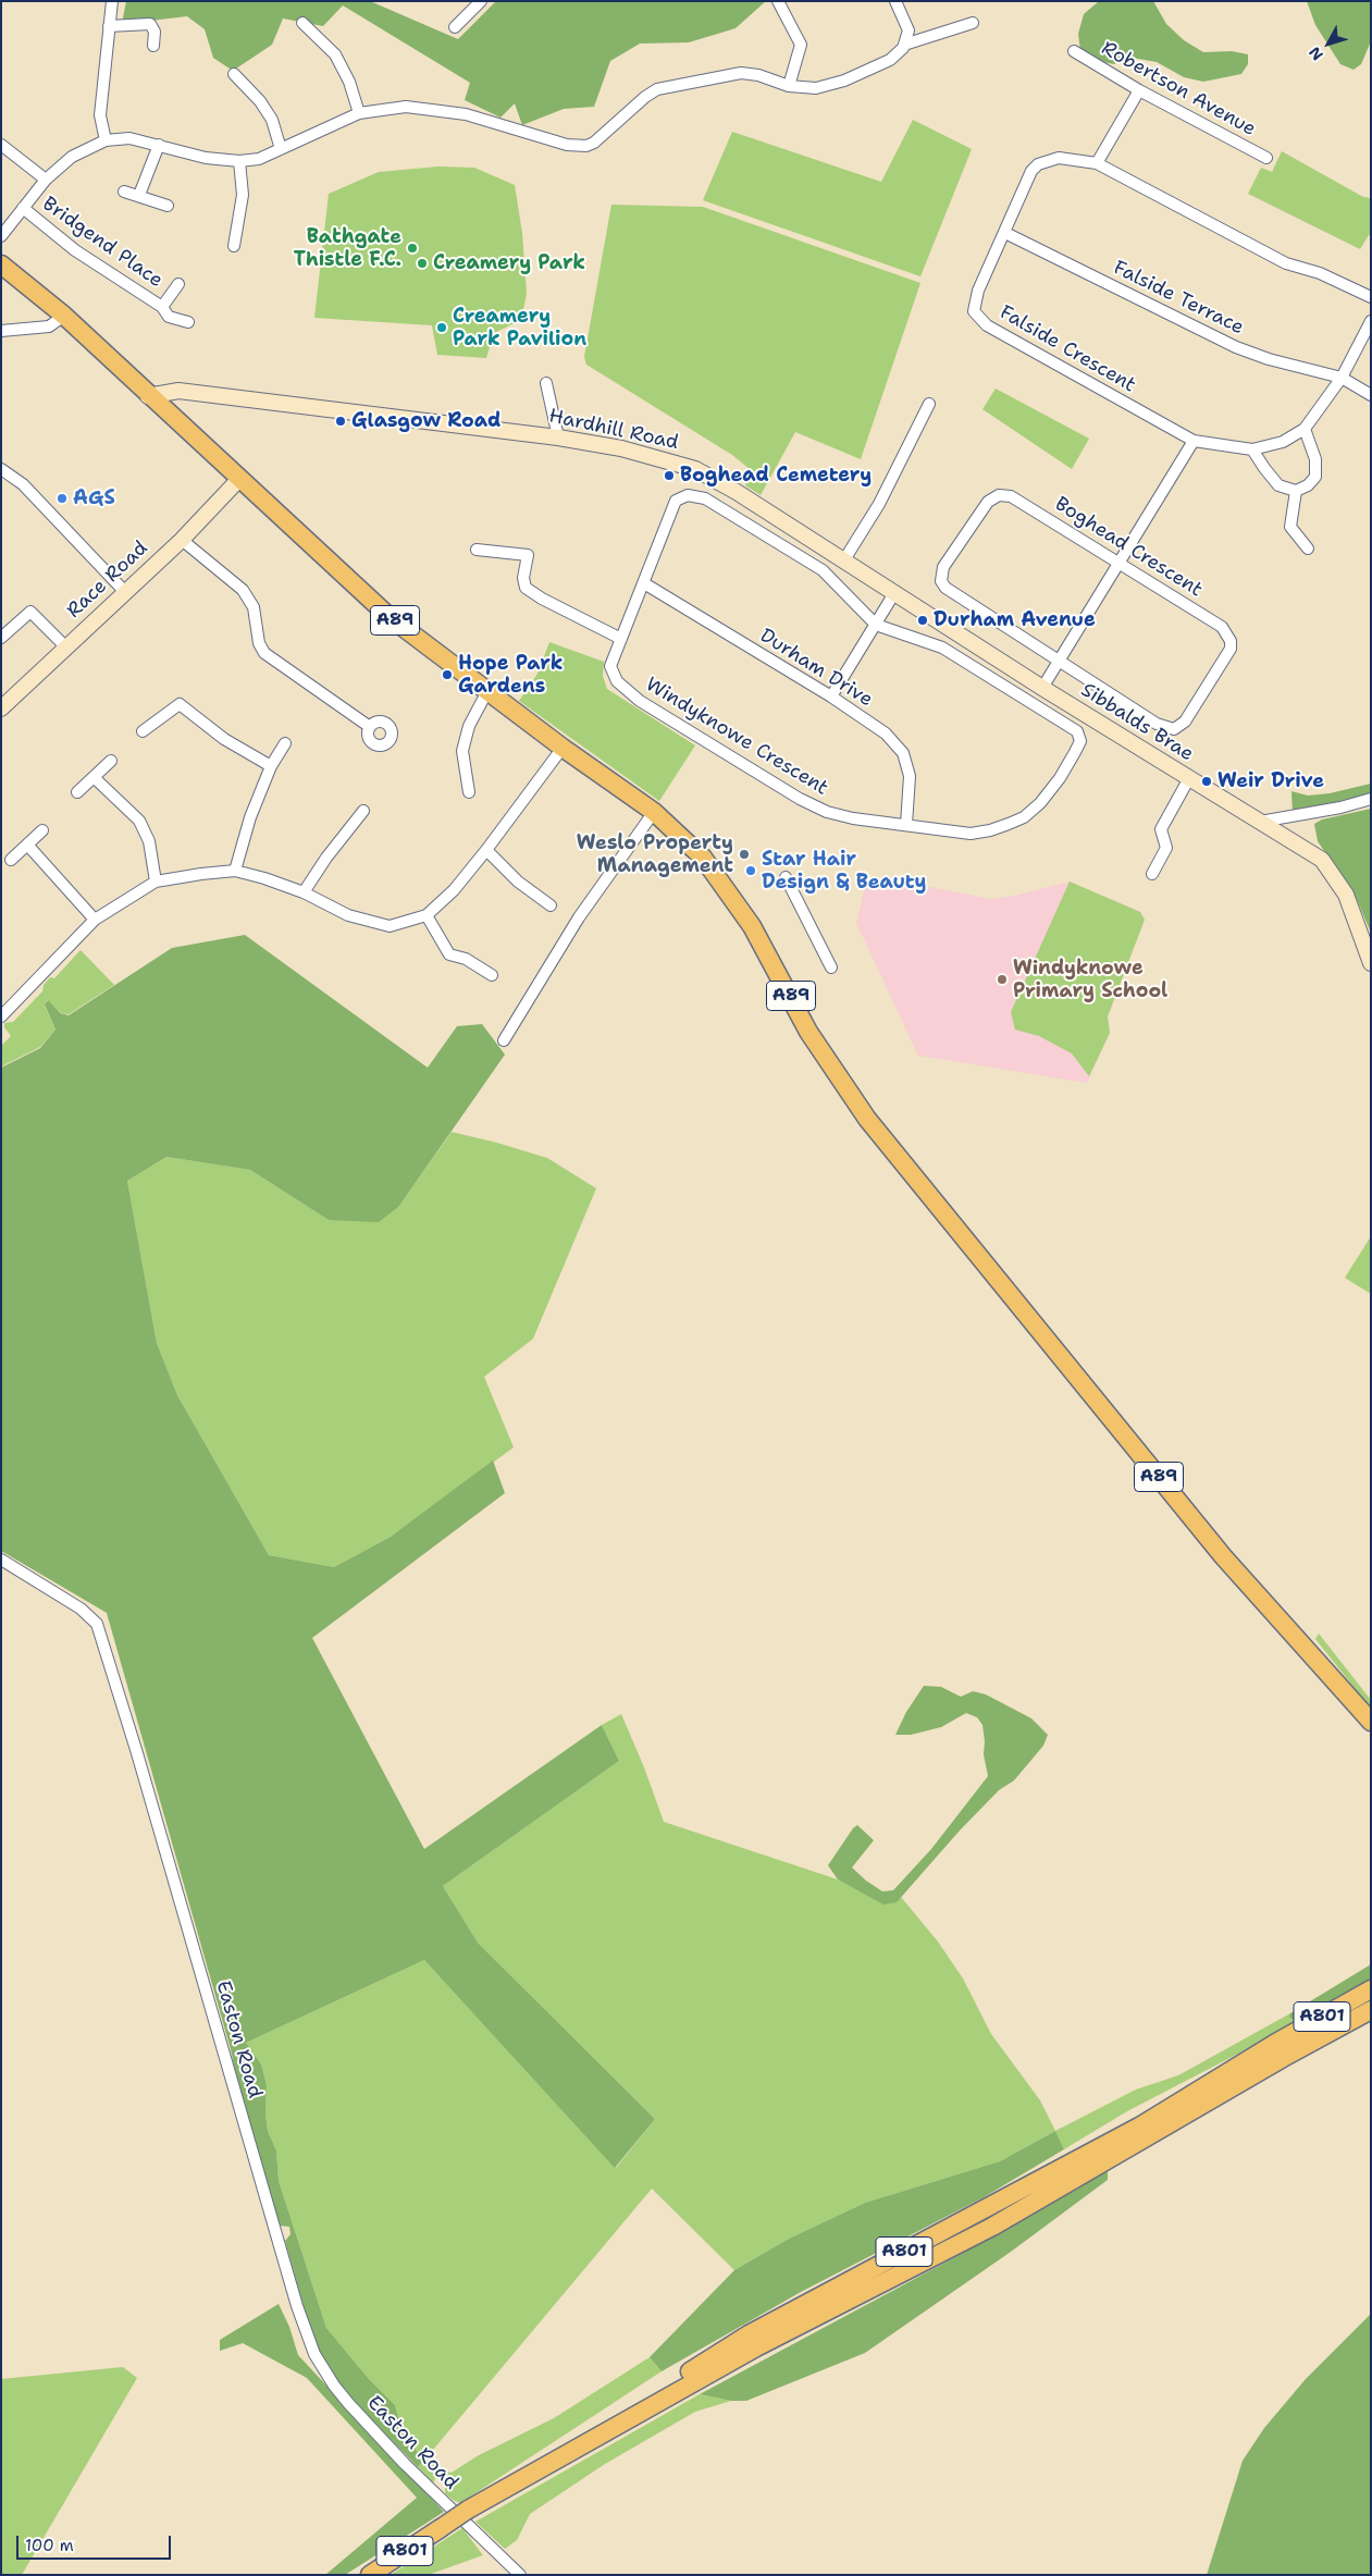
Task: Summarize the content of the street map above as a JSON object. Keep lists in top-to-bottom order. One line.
{"streets":{"main road":["Hardhill Road","Race Road","A89","Sibbalds Brae","A801"],"street":["Robertson Avenue","Bridgend Place","Falside Terrace","Falside Crescent","Boghead Crescent","Durham Drive","Windyknowe Crescent","Easton Road"]},"crossings":[["Falside Terrace","Falside Crescent"],["Hardhill Road","A89"],["Hardhill Road","Sibbalds Brae"],["Race Road","A89"],["Durham Drive","Windyknowe Crescent"],["A801","Easton Road"]],"places":["Bathgate Thistle F.C.","Creamery Park","Creamery Park Pavilion","Glasgow Road","Boghead Cemetery","AGS","Durham Avenue","Hope Park Gardens","Weir Drive","Weslo Property Management","Star Hair Design & Beauty","Windyknowe Primary School"],"scale_bar":"100 m","north":"bottom left"}
